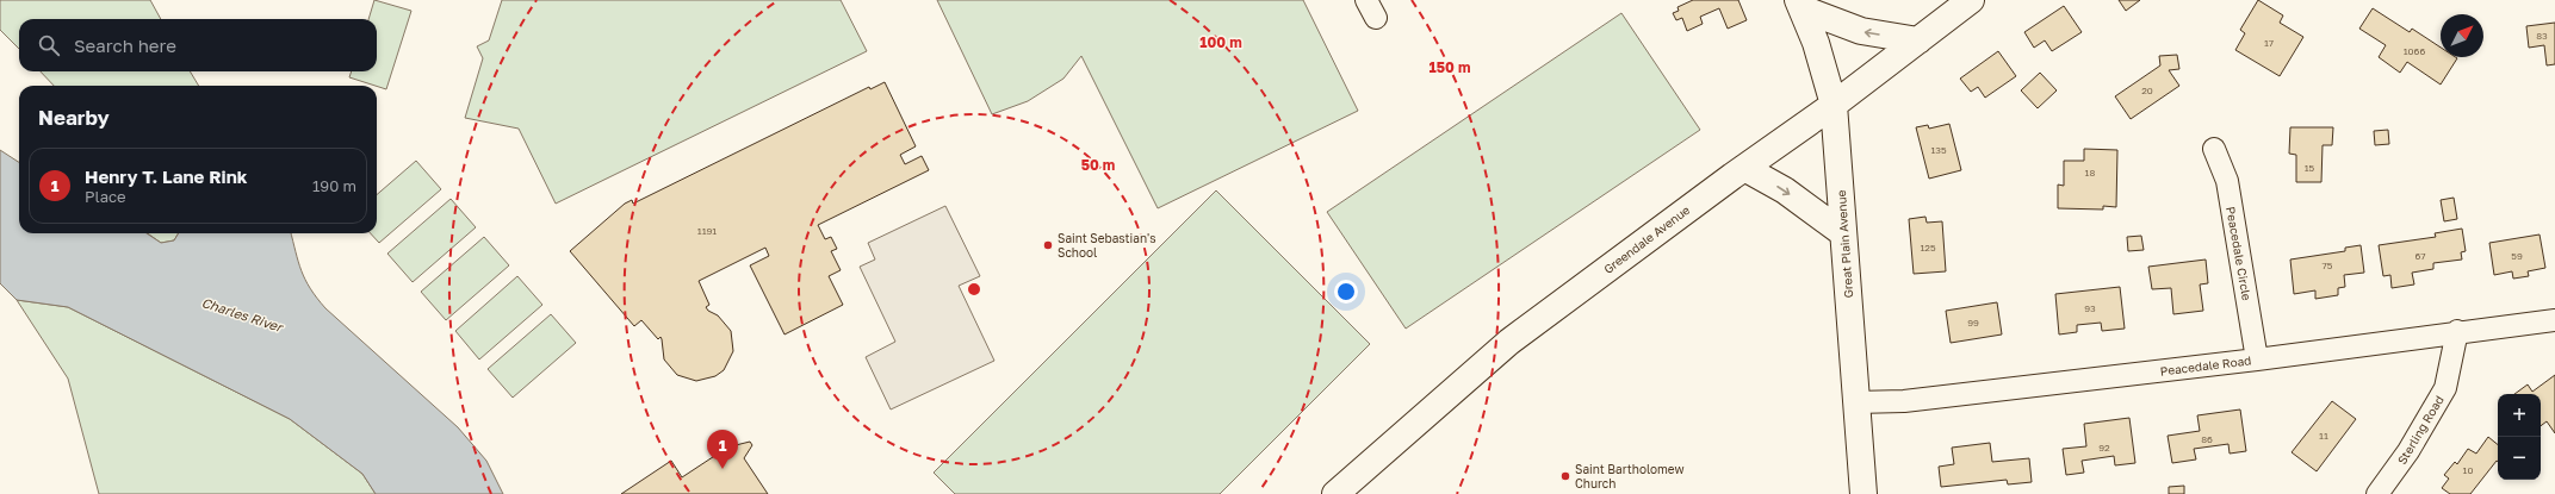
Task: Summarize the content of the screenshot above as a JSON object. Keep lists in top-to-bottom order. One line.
{"streets":{"main road":["Greendale Avenue","Great Plain Avenue"],"street":["Peacedale Circle","Peacedale Road","Sterling Road"]},"crossings":[["Greendale Avenue","Great Plain Avenue"],["Great Plain Avenue","Peacedale Road"],["Peacedale Circle","Peacedale Road"],["Peacedale Road","Sterling Road"]],"water":["Charles River"],"places":["Saint Sebastian's School","Saint Bartholomew Church"],"house_numbers":["83","17","1066","20","135","15","18","1191","125","67","59","75","93","99","11","86","92","10"],"north":"top right","page":{"search":"Search here","heading":"Nearby","list":[{"mark":"1","name":"Henry T. Lane Rink","note":"Place","value":"190 m"}],"map_buttons":["+","−"],"pins":"1"},"rings":["100 m","150 m","50 m"]}
